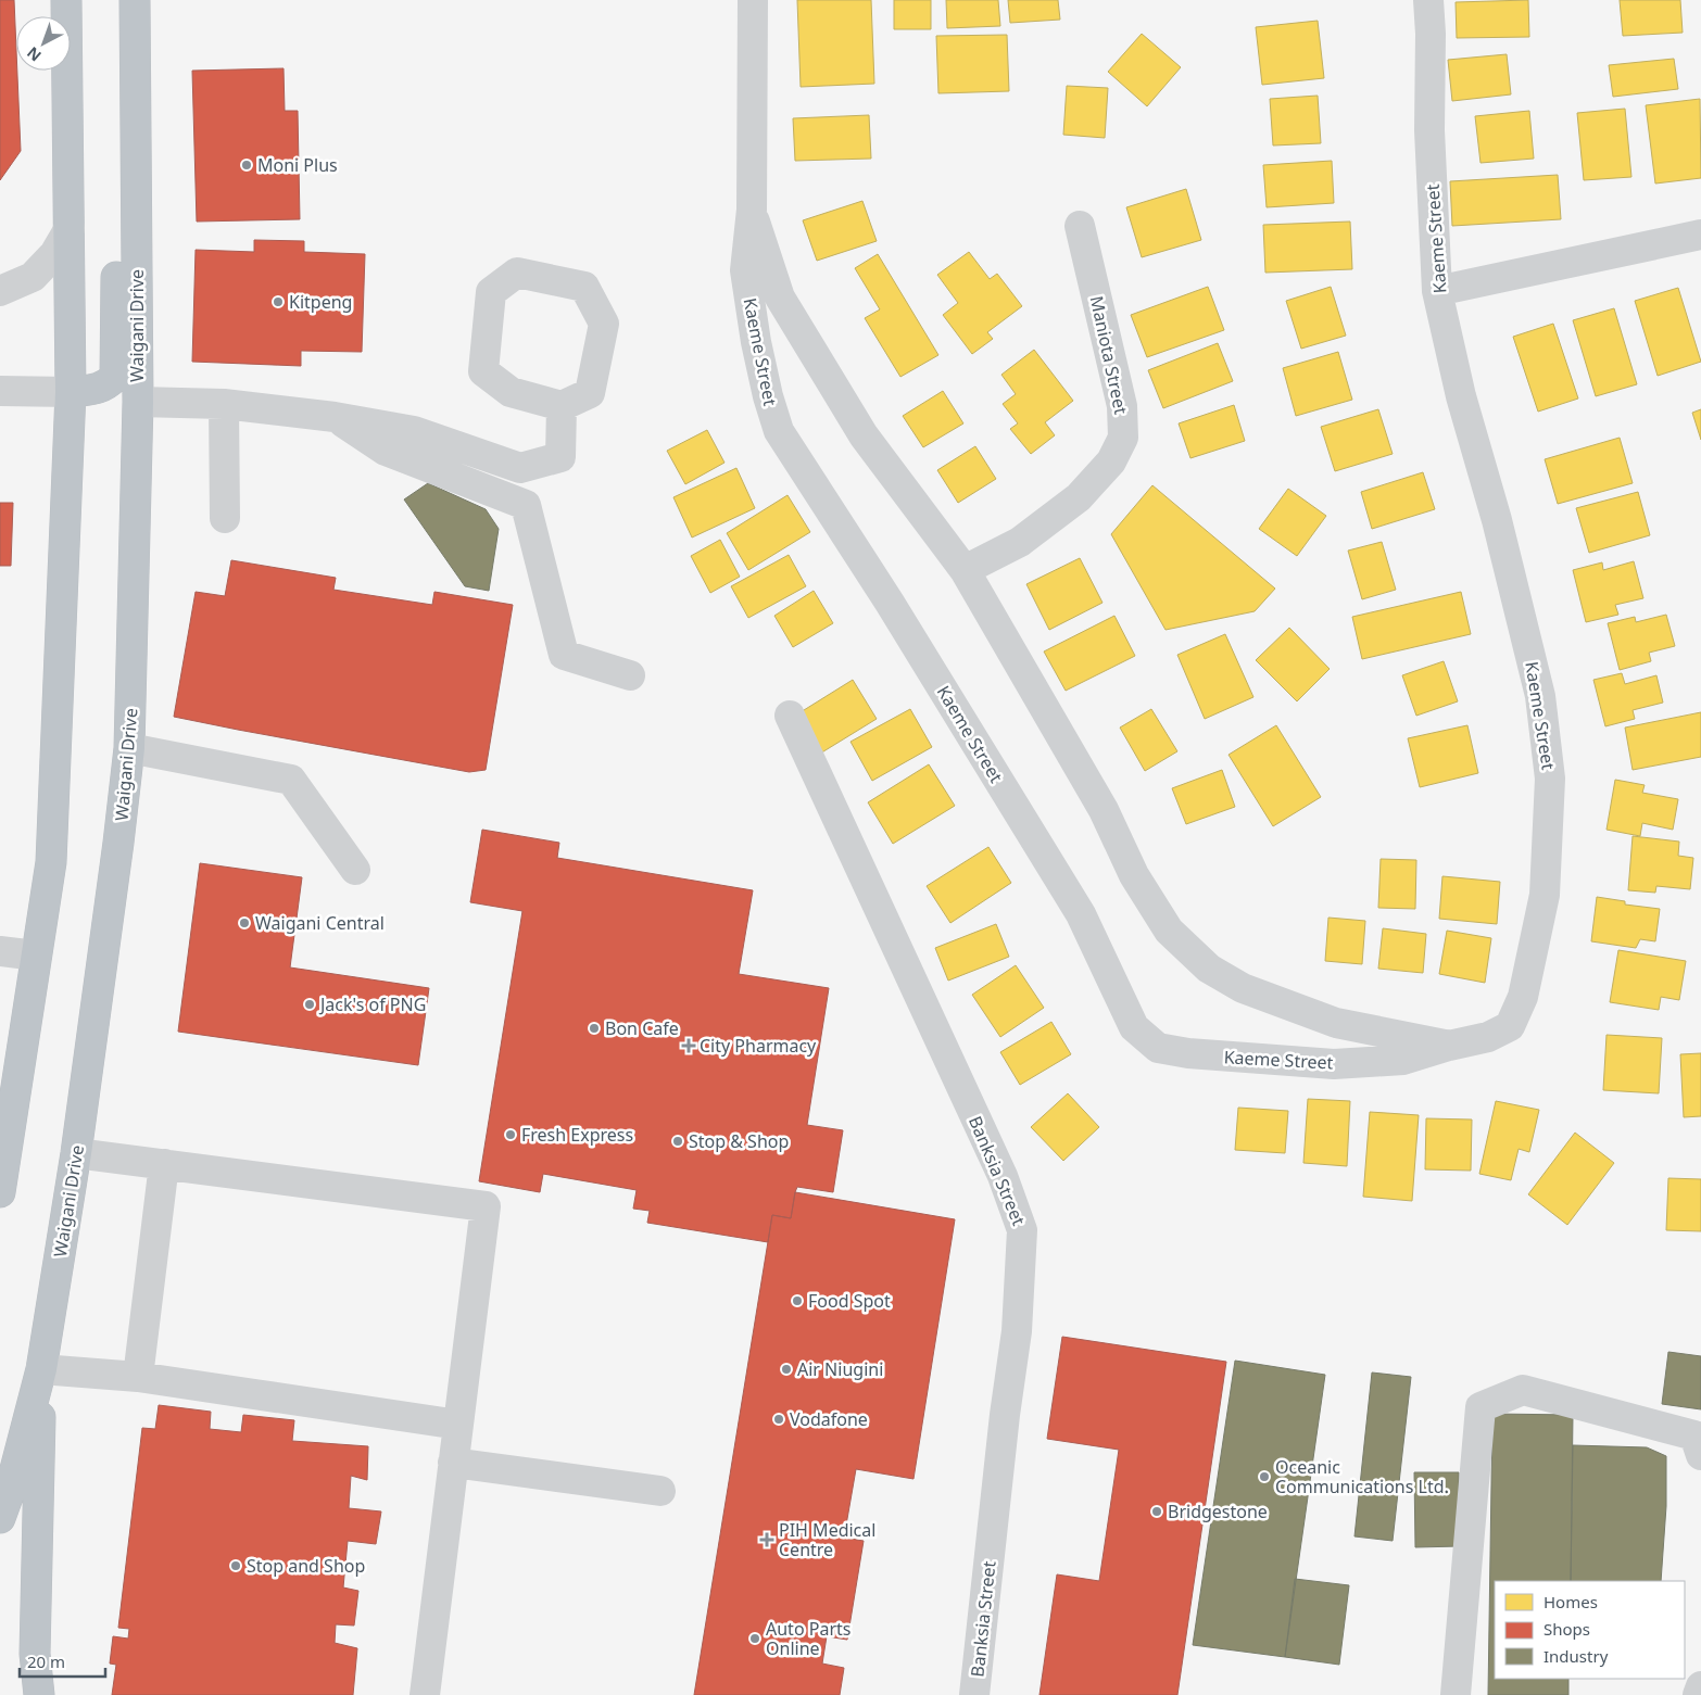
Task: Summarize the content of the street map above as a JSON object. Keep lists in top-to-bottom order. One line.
{"streets":{"highway":["Waigani Drive"],"street":["Kaeme Street","Maniota Street","Banksia Street"]},"places":{"other":["Moni Plus","Kitpeng","Waigani Central","Jack's of PNG","Bon Cafe","Fresh Express","Stop & Shop","Food Spot","Air Niugini","Vodafone","Oceanic Communications Ltd.","Bridgestone","Stop and Shop","Auto Parts Online"],"health":["City Pharmacy","PIH Medical Centre"]},"legend":["Homes","Shops","Industry"],"scale_bar":"20 m","north":"bottom left"}
